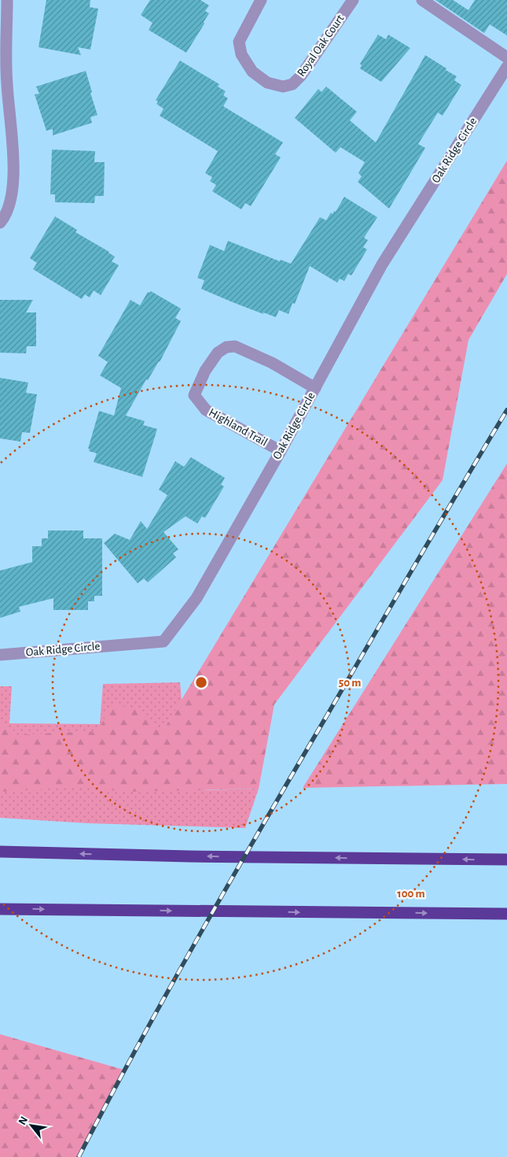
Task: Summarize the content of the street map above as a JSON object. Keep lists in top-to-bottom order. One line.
{"streets":{"street":["Royal Oak Court","Oak Ridge Circle","Highland Trail"]},"crossings":[["Oak Ridge Circle","Highland Trail"]],"north":"top left","rings":["50 m","100 m"]}
